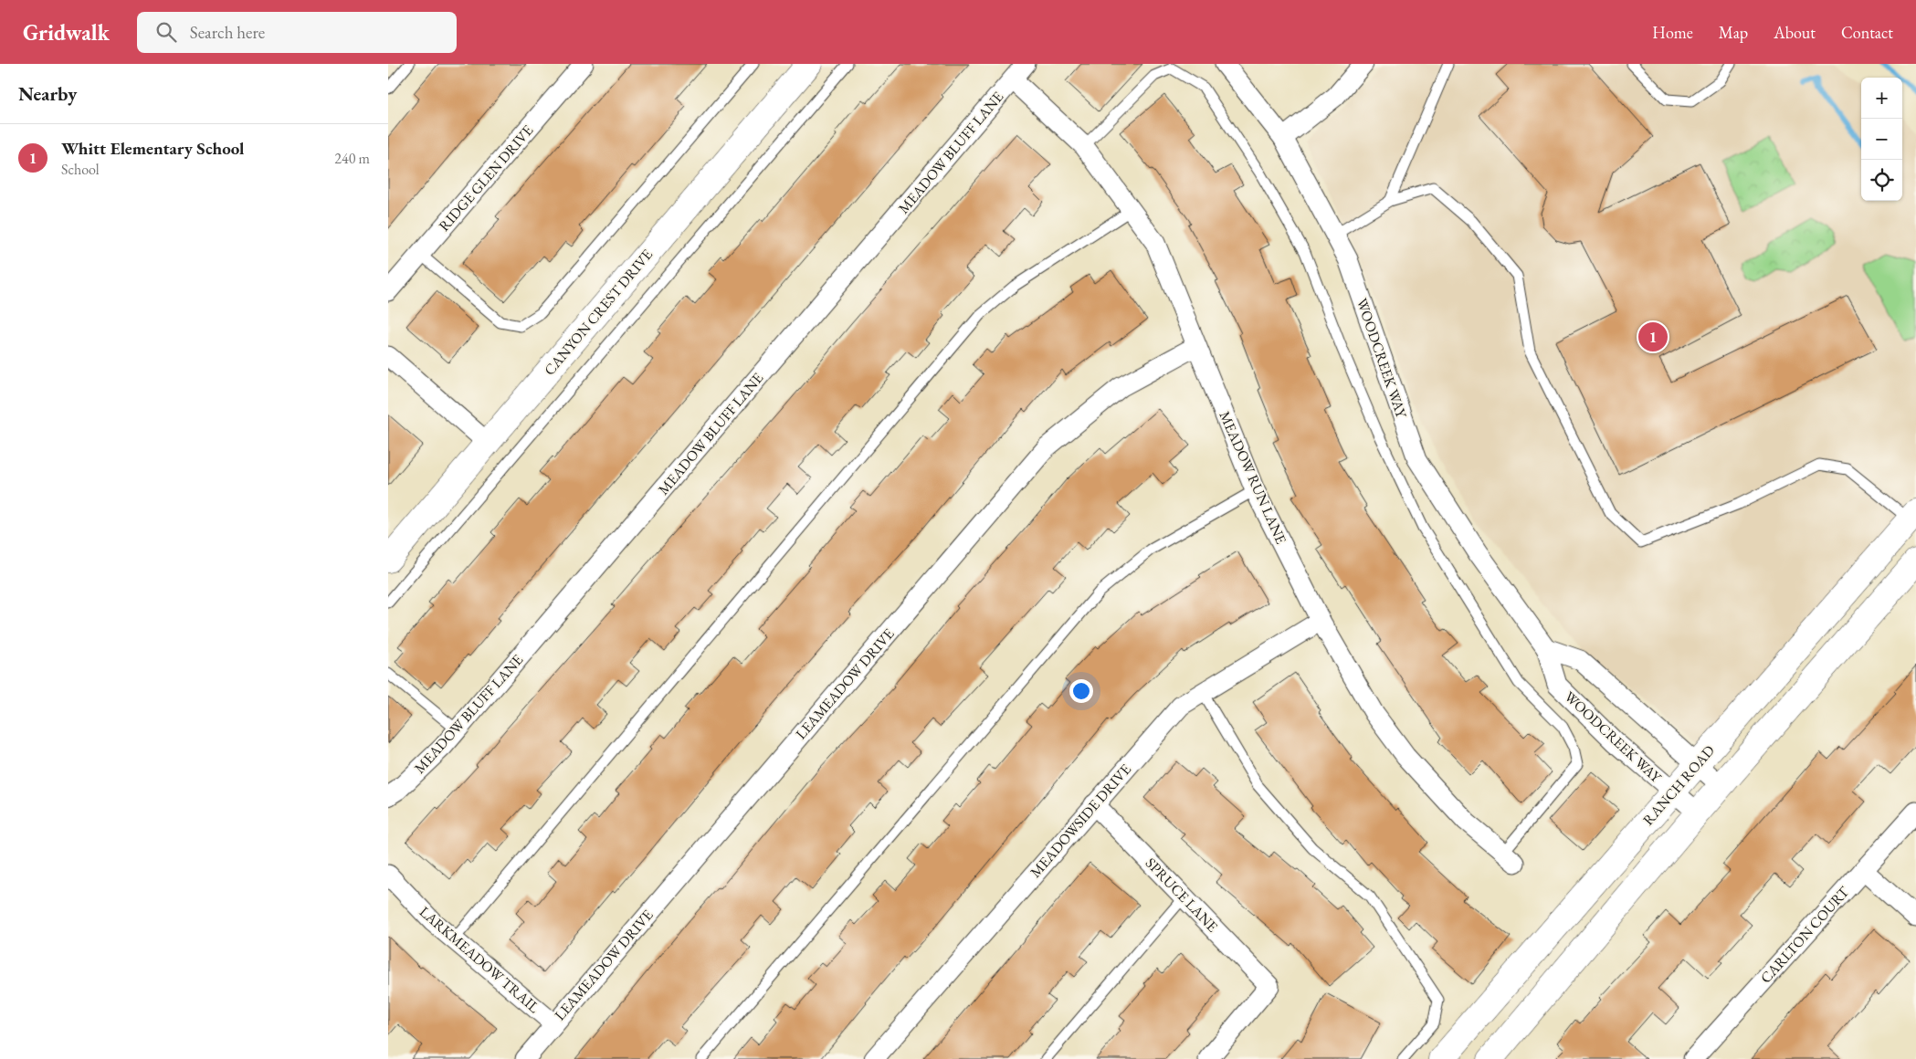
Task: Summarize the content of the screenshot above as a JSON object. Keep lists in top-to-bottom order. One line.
{"streets":{"main road":["CANYON CREST DRIVE","RANCH ROAD"],"street":["MEADOW BLUFF LANE","RIDGE GLEN DRIVE","WOODCREEK WAY","MEADOW RUN LANE","LEAMEADOW DRIVE","MEADOWSIDE DRIVE","SPRUCE LANE","CARLTON COURT","LARKMEADOW TRAIL"]},"crossings":[["MEADOW BLUFF LANE","MEADOW RUN LANE"],["WOODCREEK WAY","RANCH ROAD"],["MEADOW RUN LANE","LEAMEADOW DRIVE"],["MEADOW RUN LANE","MEADOWSIDE DRIVE"],["LEAMEADOW DRIVE","LARKMEADOW TRAIL"],["MEADOWSIDE DRIVE","SPRUCE LANE"]],"page":{"header":"Gridwalk","search":"Search here","nav":["Home","Map","About","Contact"],"heading":"Nearby","map_buttons":["+","−"],"list":[{"mark":"1","name":"Whitt Elementary School","note":"School","value":"240 m"}],"pins":"1"}}
